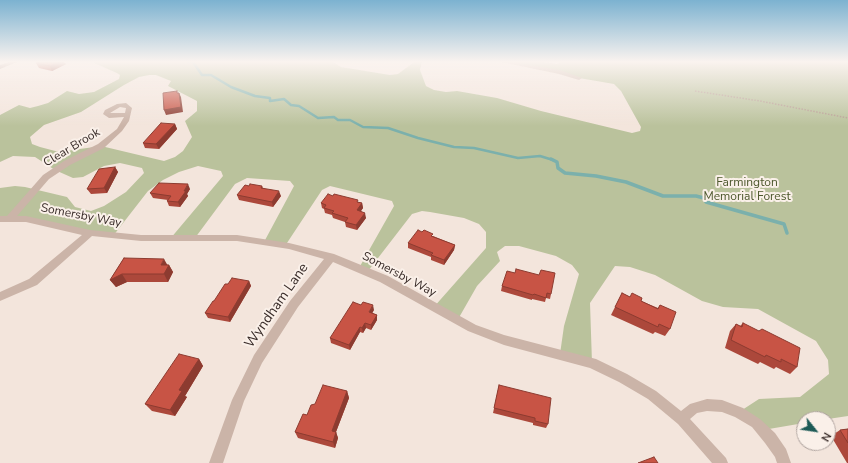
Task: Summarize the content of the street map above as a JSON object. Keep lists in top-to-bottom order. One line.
{"streets":{"street":["Clear Brook","Somersby Way","Wyndham Lane"]},"crossings":[["Clear Brook","Somersby Way"],["Somersby Way","Wyndham Lane"]],"parks":["Farmington Memorial Forest"],"north":"bottom right"}
